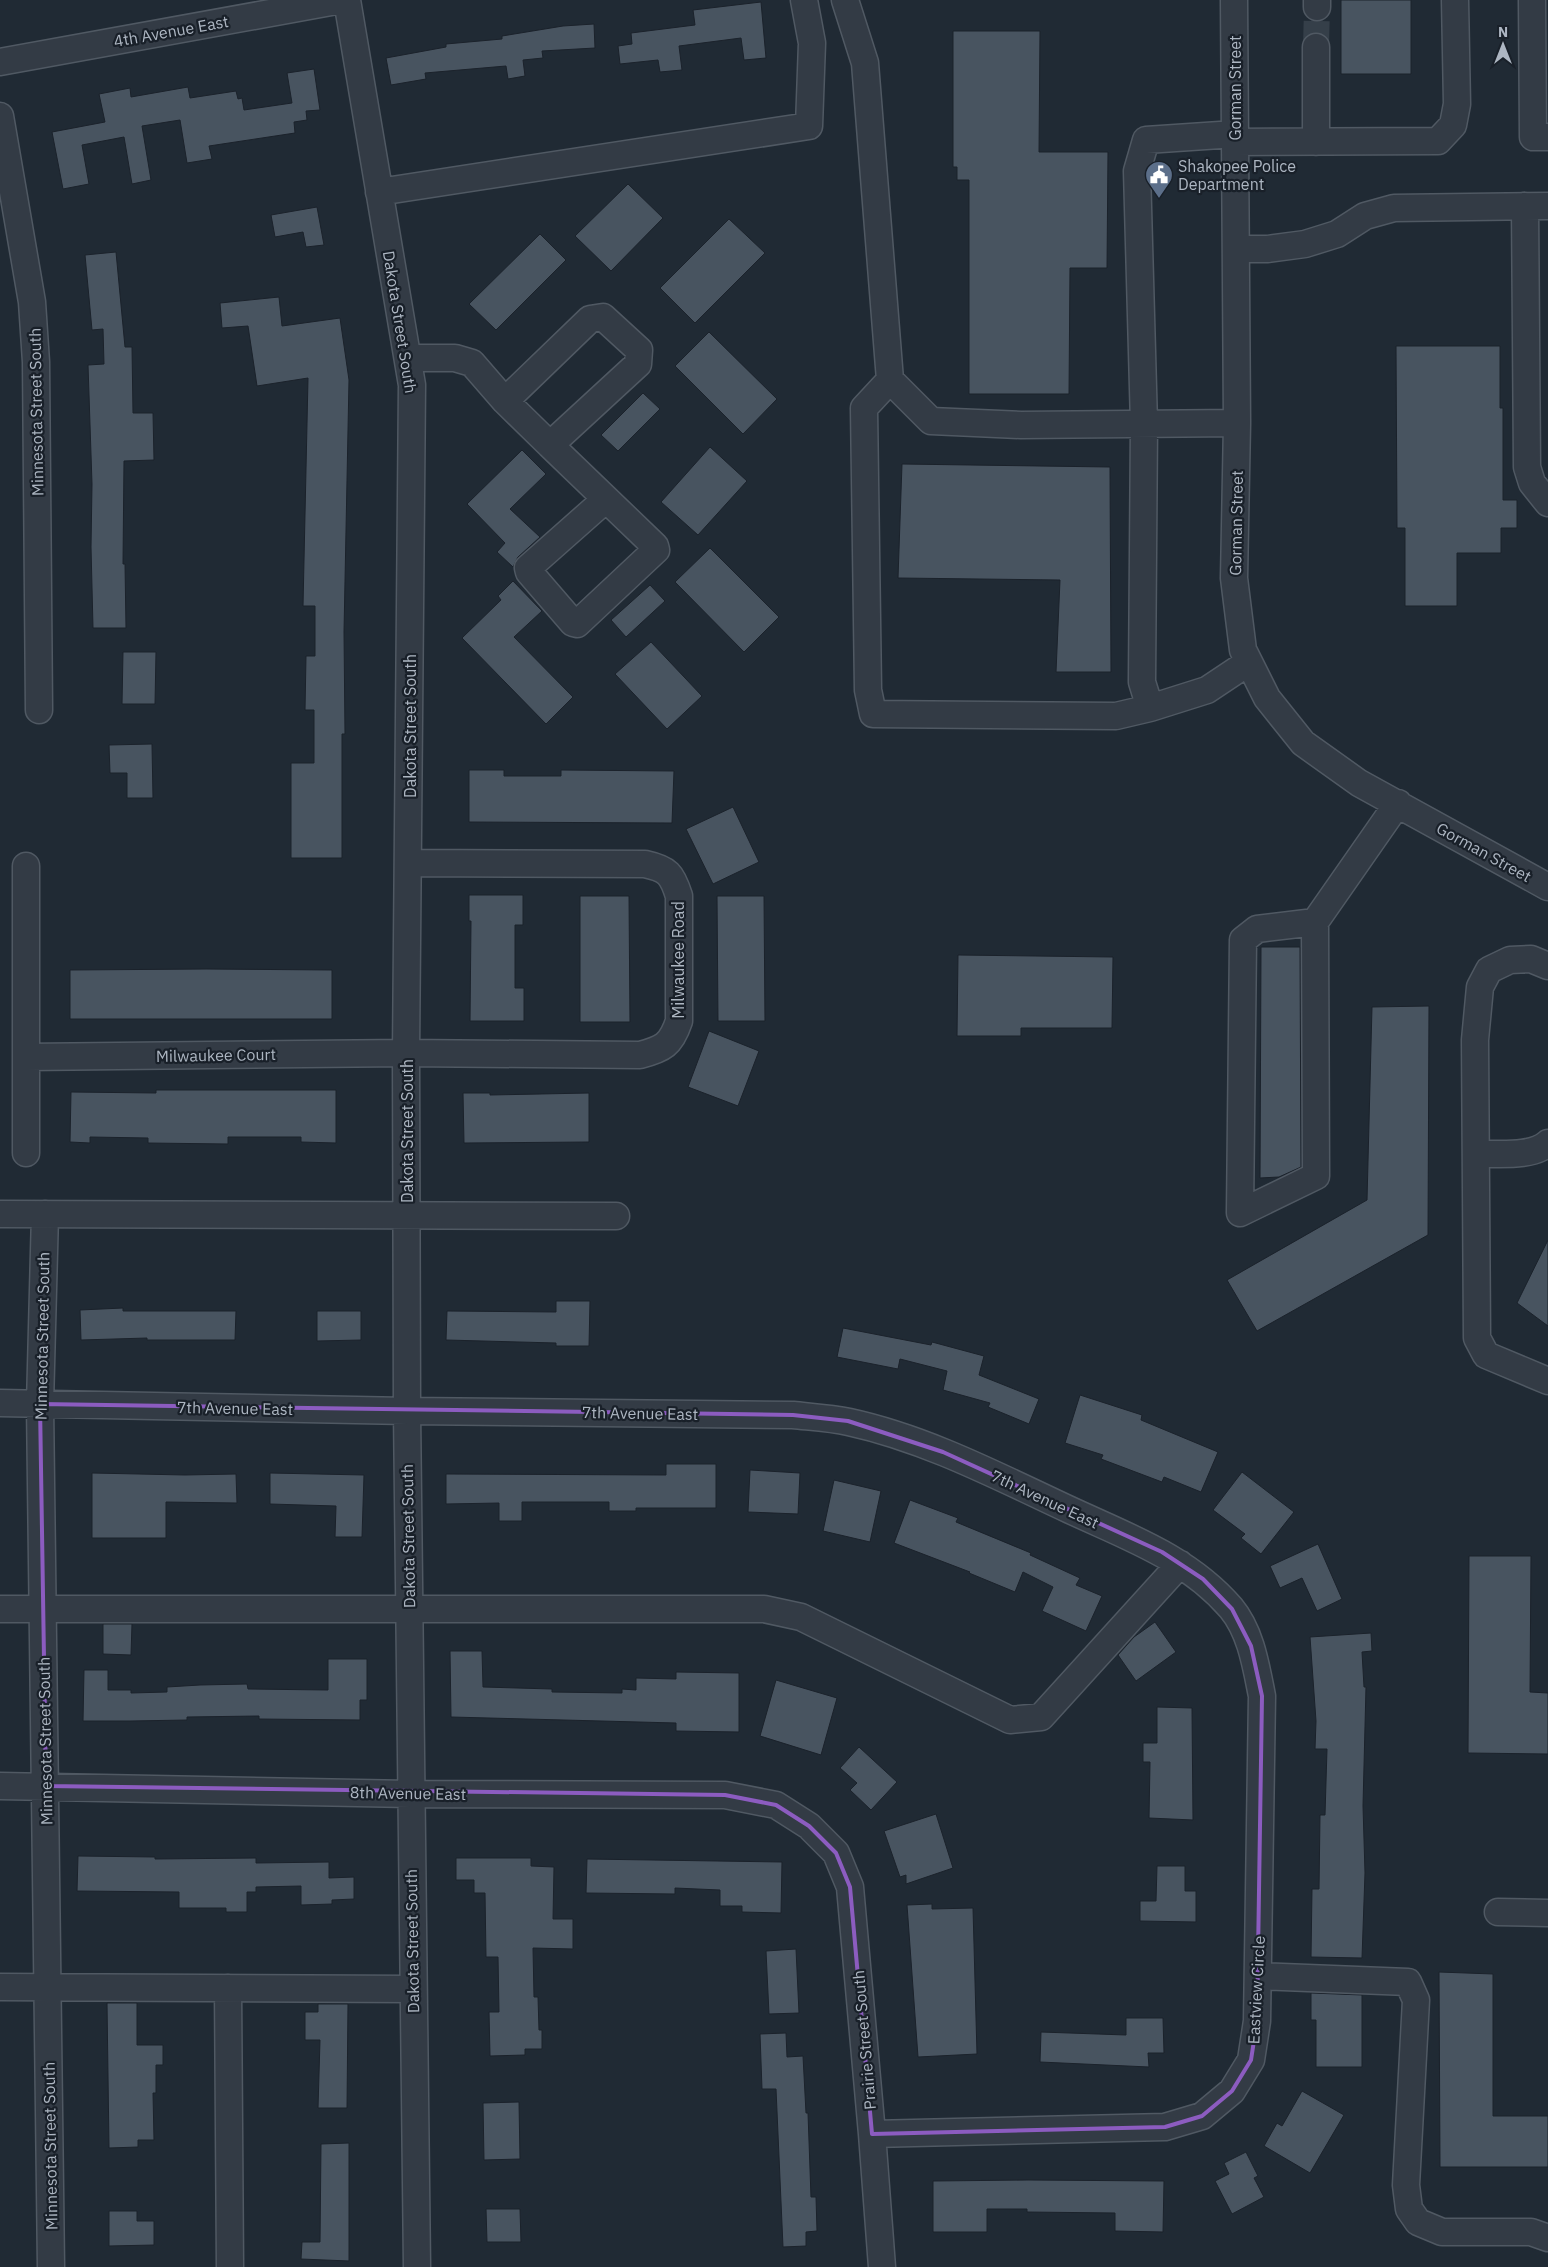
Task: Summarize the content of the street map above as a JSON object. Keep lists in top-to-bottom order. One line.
{"streets":{"street":["4th Avenue East","Gorman Street","Dakota Street South","Minnesota Street South","Milwaukee Road","Milwaukee Court","7th Avenue East","8th Avenue East","Eastview Circle","Prairie Street South"]},"crossings":[["Dakota Street South","Milwaukee Road"],["Dakota Street South","Milwaukee Court"],["Dakota Street South","7th Avenue East"],["Dakota Street South","8th Avenue East"],["Minnesota Street South","7th Avenue East"],["Minnesota Street South","8th Avenue East"],["Milwaukee Road","Milwaukee Court"],["7th Avenue East","Eastview Circle"],["8th Avenue East","Prairie Street South"],["Eastview Circle","Prairie Street South"]],"places":{"public building":["Shakopee Police Department"]},"north":"top"}
